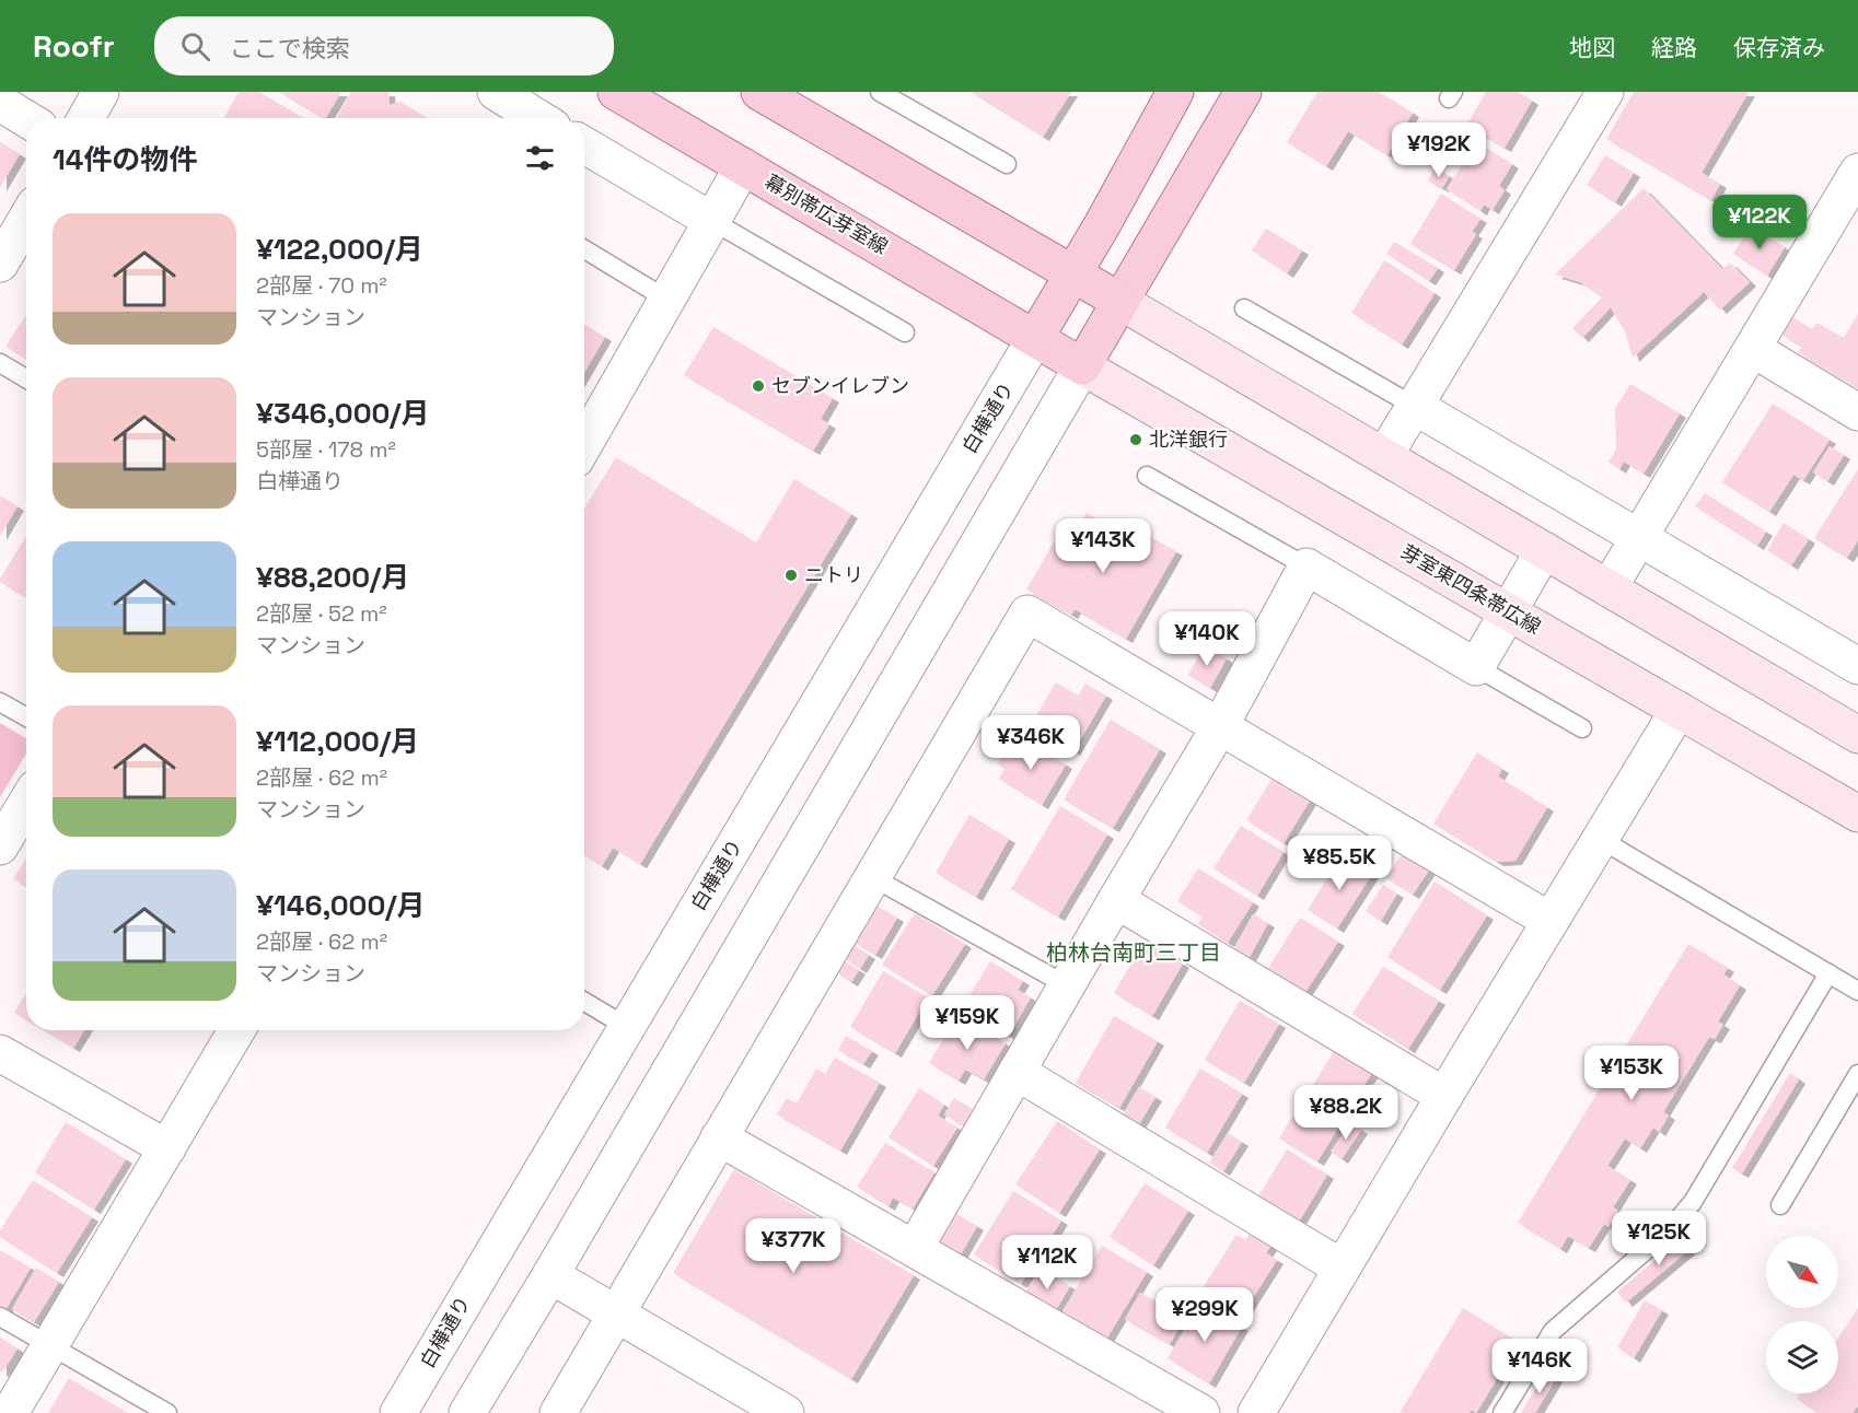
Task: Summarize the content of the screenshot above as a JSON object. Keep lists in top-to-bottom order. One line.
{"streets":{"main road":["幕別帯広芽室線","芽室東四条帯広線"],"street":["白樺通り"]},"crossings":[["幕別帯広芽室線","白樺通り"],["幕別帯広芽室線","芽室東四条帯広線"]],"districts":["柏林台南町三丁目"],"places":["セブンイレブン","北洋銀行","ニトリ"],"north":"bottom right","page":{"header":"Roofr","search":"ここで検索","nav":["地図","経路","保存済み"],"heading":"14件の物件","price":["¥192K","¥122K","¥143K","¥140K","¥346K","¥85.5K","¥159K","¥153K","¥88.2K","¥125K","¥377K","¥112K","¥299K","¥146K"],"list":[{"name":"¥122,000/月","note":"2部屋 · 70 m² · マンション"},{"name":"¥346,000/月","note":"5部屋 · 178 m² · 白樺通り"},{"name":"¥88,200/月","note":"2部屋 · 52 m² · マンション"},{"name":"¥112,000/月","note":"2部屋 · 62 m² · マンション"},{"name":"¥146,000/月","note":"2部屋 · 62 m² · マンション"}]}}
